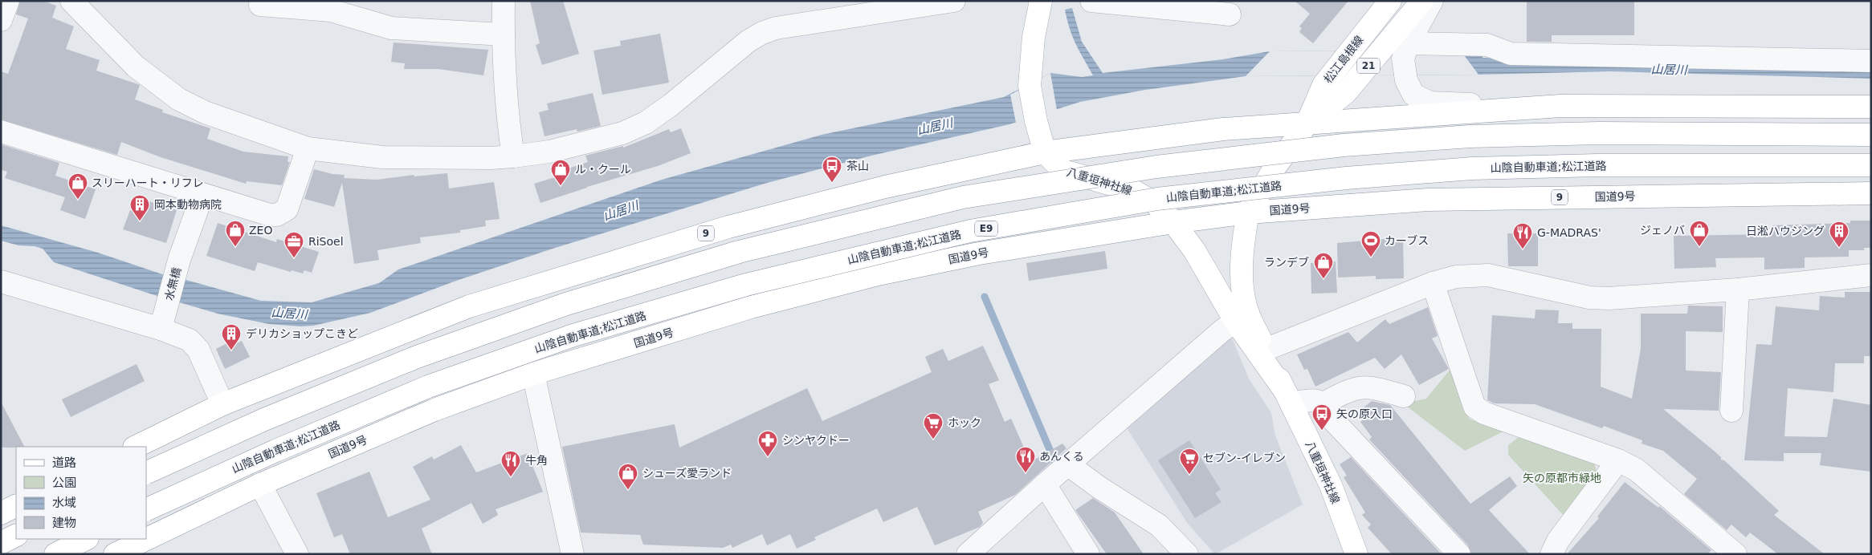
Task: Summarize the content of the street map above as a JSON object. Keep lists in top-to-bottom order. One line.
{"streets":{"main road":["松江島根線","21","山陰自動車道;松江道路","八重垣神社線","国道9号","9","E9"],"street":["水無橋"]},"crossings":[["松江島根線","八重垣神社線"],["松江島根線","国道9号"],["松江島根線","9"],["八重垣神社線","国道9号"],["八重垣神社線","9"]],"water":["山居川"],"parks":["矢の原都市緑地"],"places":{"bus stop":["茶山","矢の原入口"],"shop":["ル・クール","スリーハート・リフレ","ZEO","ジェノバ","ランデブ","シューズ愛ランド"],"building":["岡本動物病院","日淞ハウジング","デリカショップこきど"],"restaurant":["G-MADRAS'","あんくる","牛角"],"sports":["カーブス"],"office":["RiSoel"],"supermarket":["ホック","セブン-イレブン"],"pharmacy":["シンヤクドー"]},"legend":["道路","公園","水域","建物"]}
